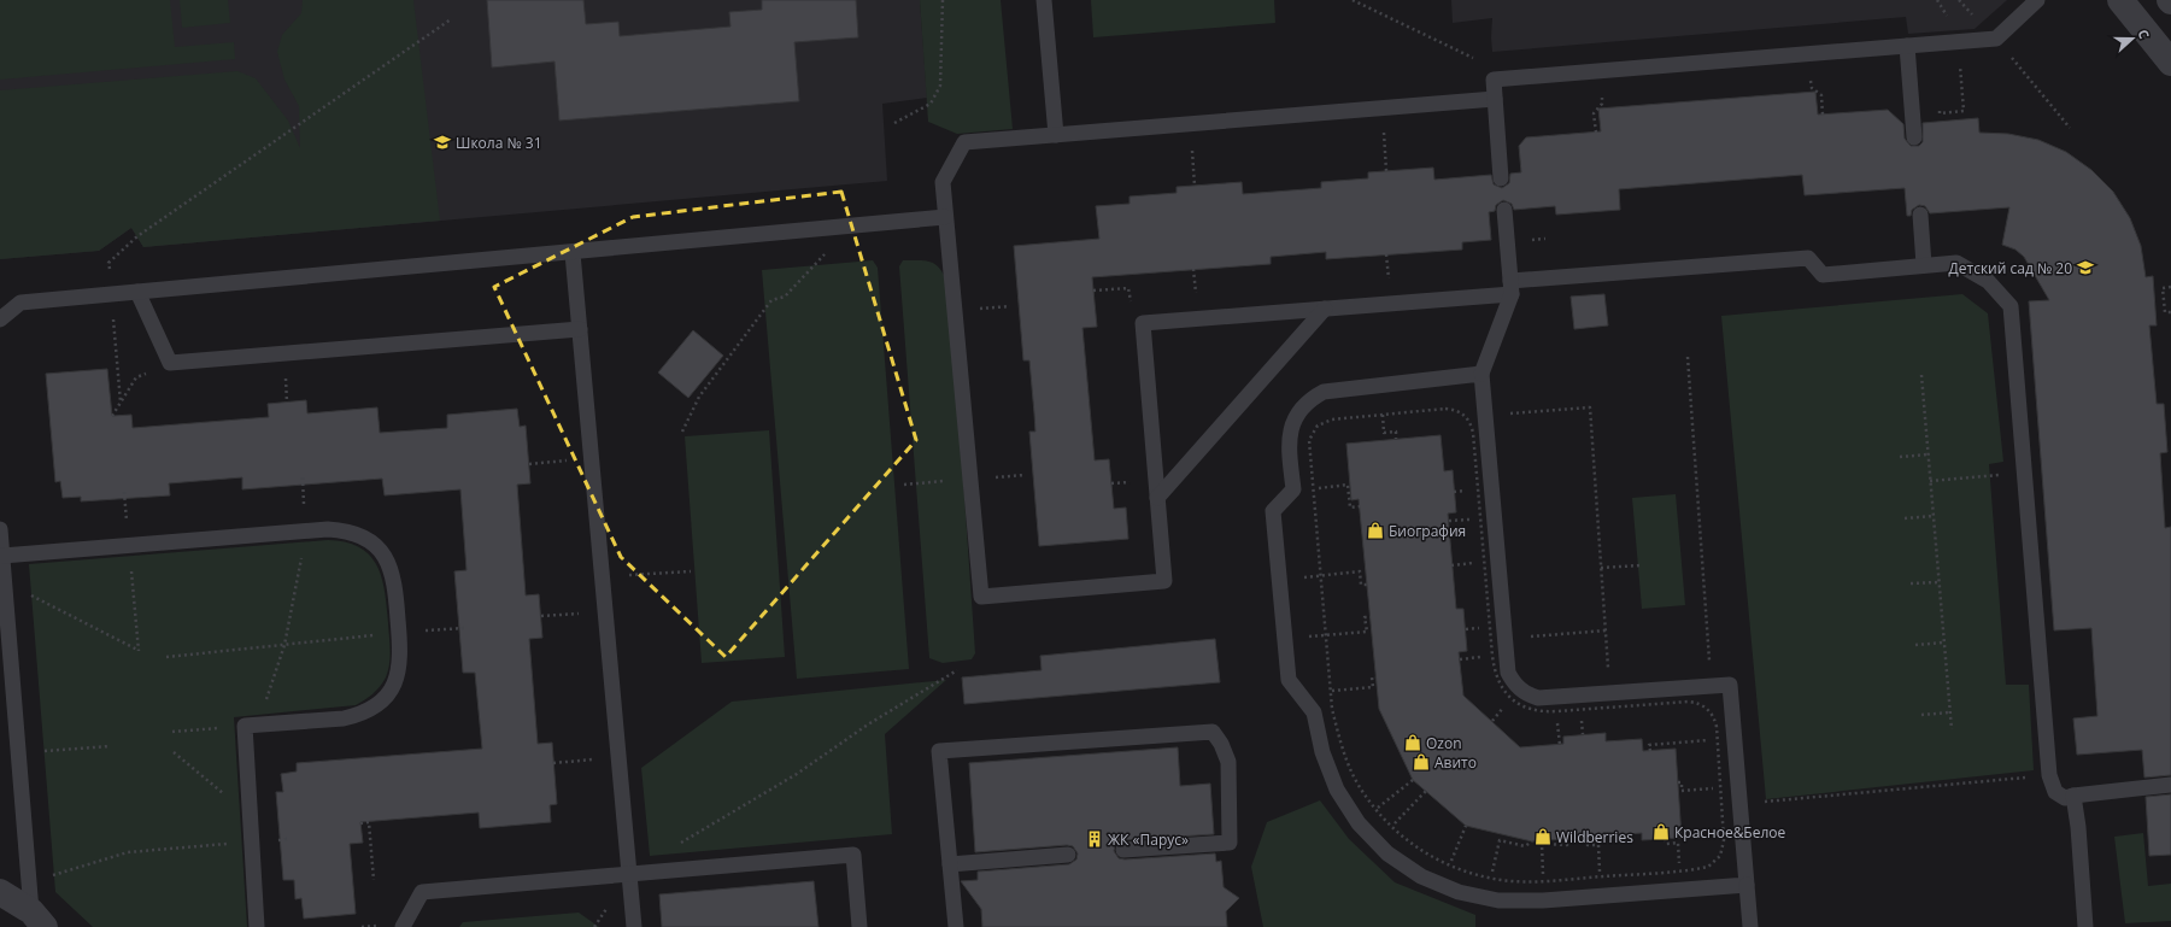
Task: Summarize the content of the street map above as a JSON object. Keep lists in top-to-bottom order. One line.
{"places":{"school or university":["Школа № 31","Детский сад № 20"],"shop":["Биография","Ozon","Авито","Красное&Белое","Wildberries"],"building":["ЖК «Парус»"]},"north":"right"}
